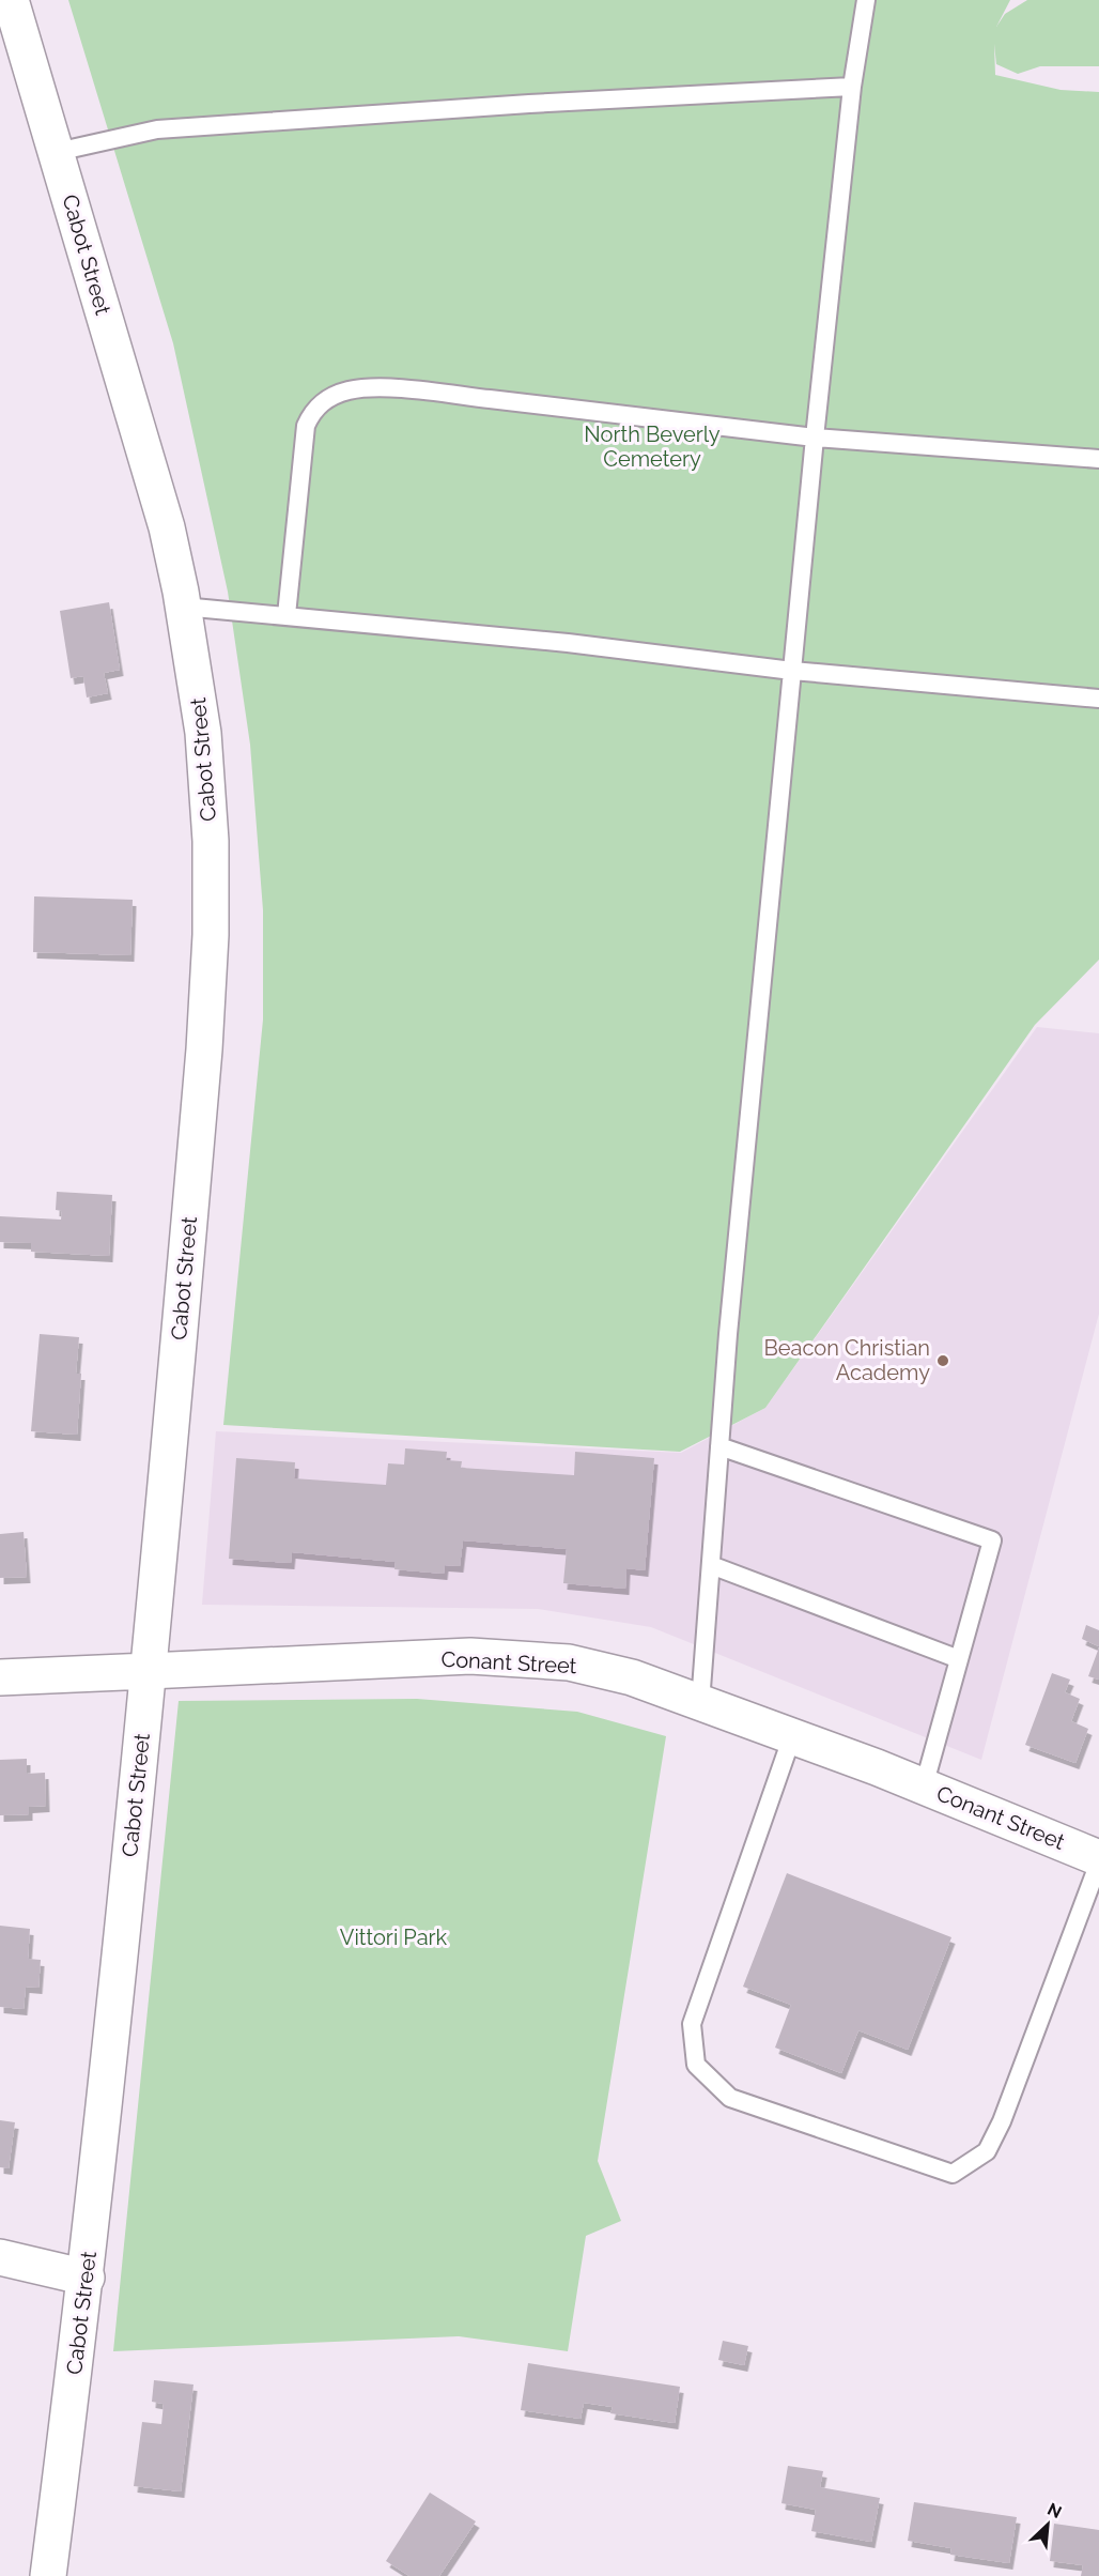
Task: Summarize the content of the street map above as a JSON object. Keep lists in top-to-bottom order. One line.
{"streets":{"main road":["Cabot Street","Conant Street"]},"crossings":[["Cabot Street","Conant Street"]],"parks":["North Beverly Cemetery","Vittori Park"],"places":["Beacon Christian Academy"],"north":"top right"}
